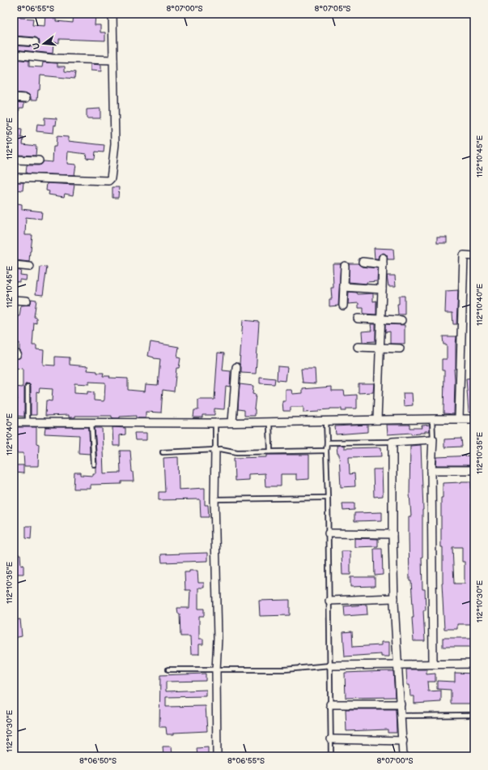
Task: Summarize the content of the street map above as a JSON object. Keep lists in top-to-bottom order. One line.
{"north":"left","coordinates":["8°06'55\"S","8°07'00\"S","8°07'05\"S","112°10'50\"E","112°10'45\"E","112°10'40\"E","112°10'35\"E","112°10'30\"E","8°06'50\"S"]}
